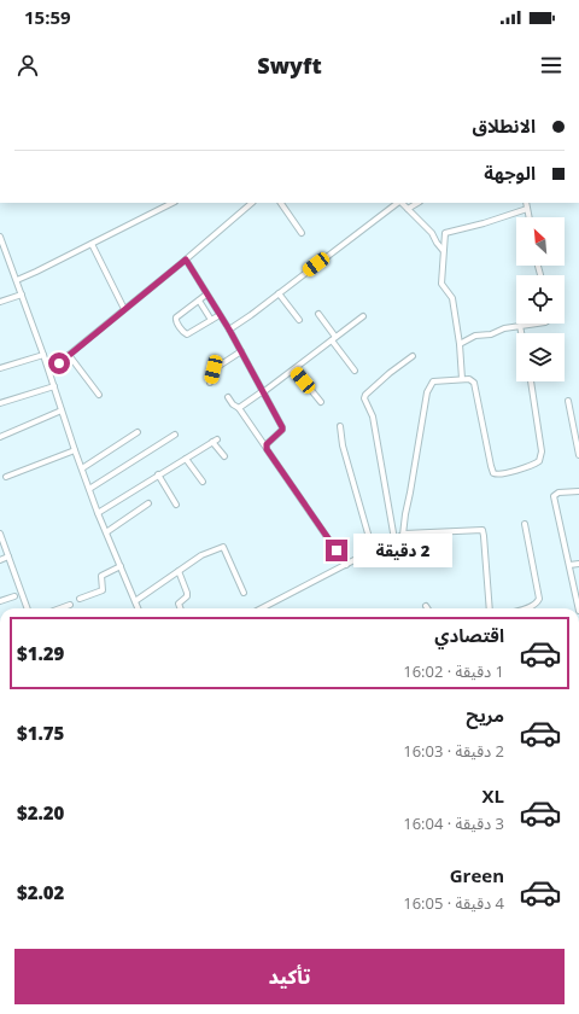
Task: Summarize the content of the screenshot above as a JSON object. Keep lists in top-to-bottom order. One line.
{"north":"top left","page":{"status":"15:59","header":"Swyft","banner":["الانطلاق","الوجهة"],"bubble":"2 دقيقة","list":[{"name":"اقتصادي","note":"1 دقيقة · 16:02","value":"$1.29"},{"name":"مريح","note":"2 دقيقة · 16:03","value":"$1.75"},{"name":"XL","note":"3 دقيقة · 16:04","value":"$2.20"},{"name":"Green","note":"4 دقيقة · 16:05","value":"$2.02"}],"buttons":"تأكيد"}}
